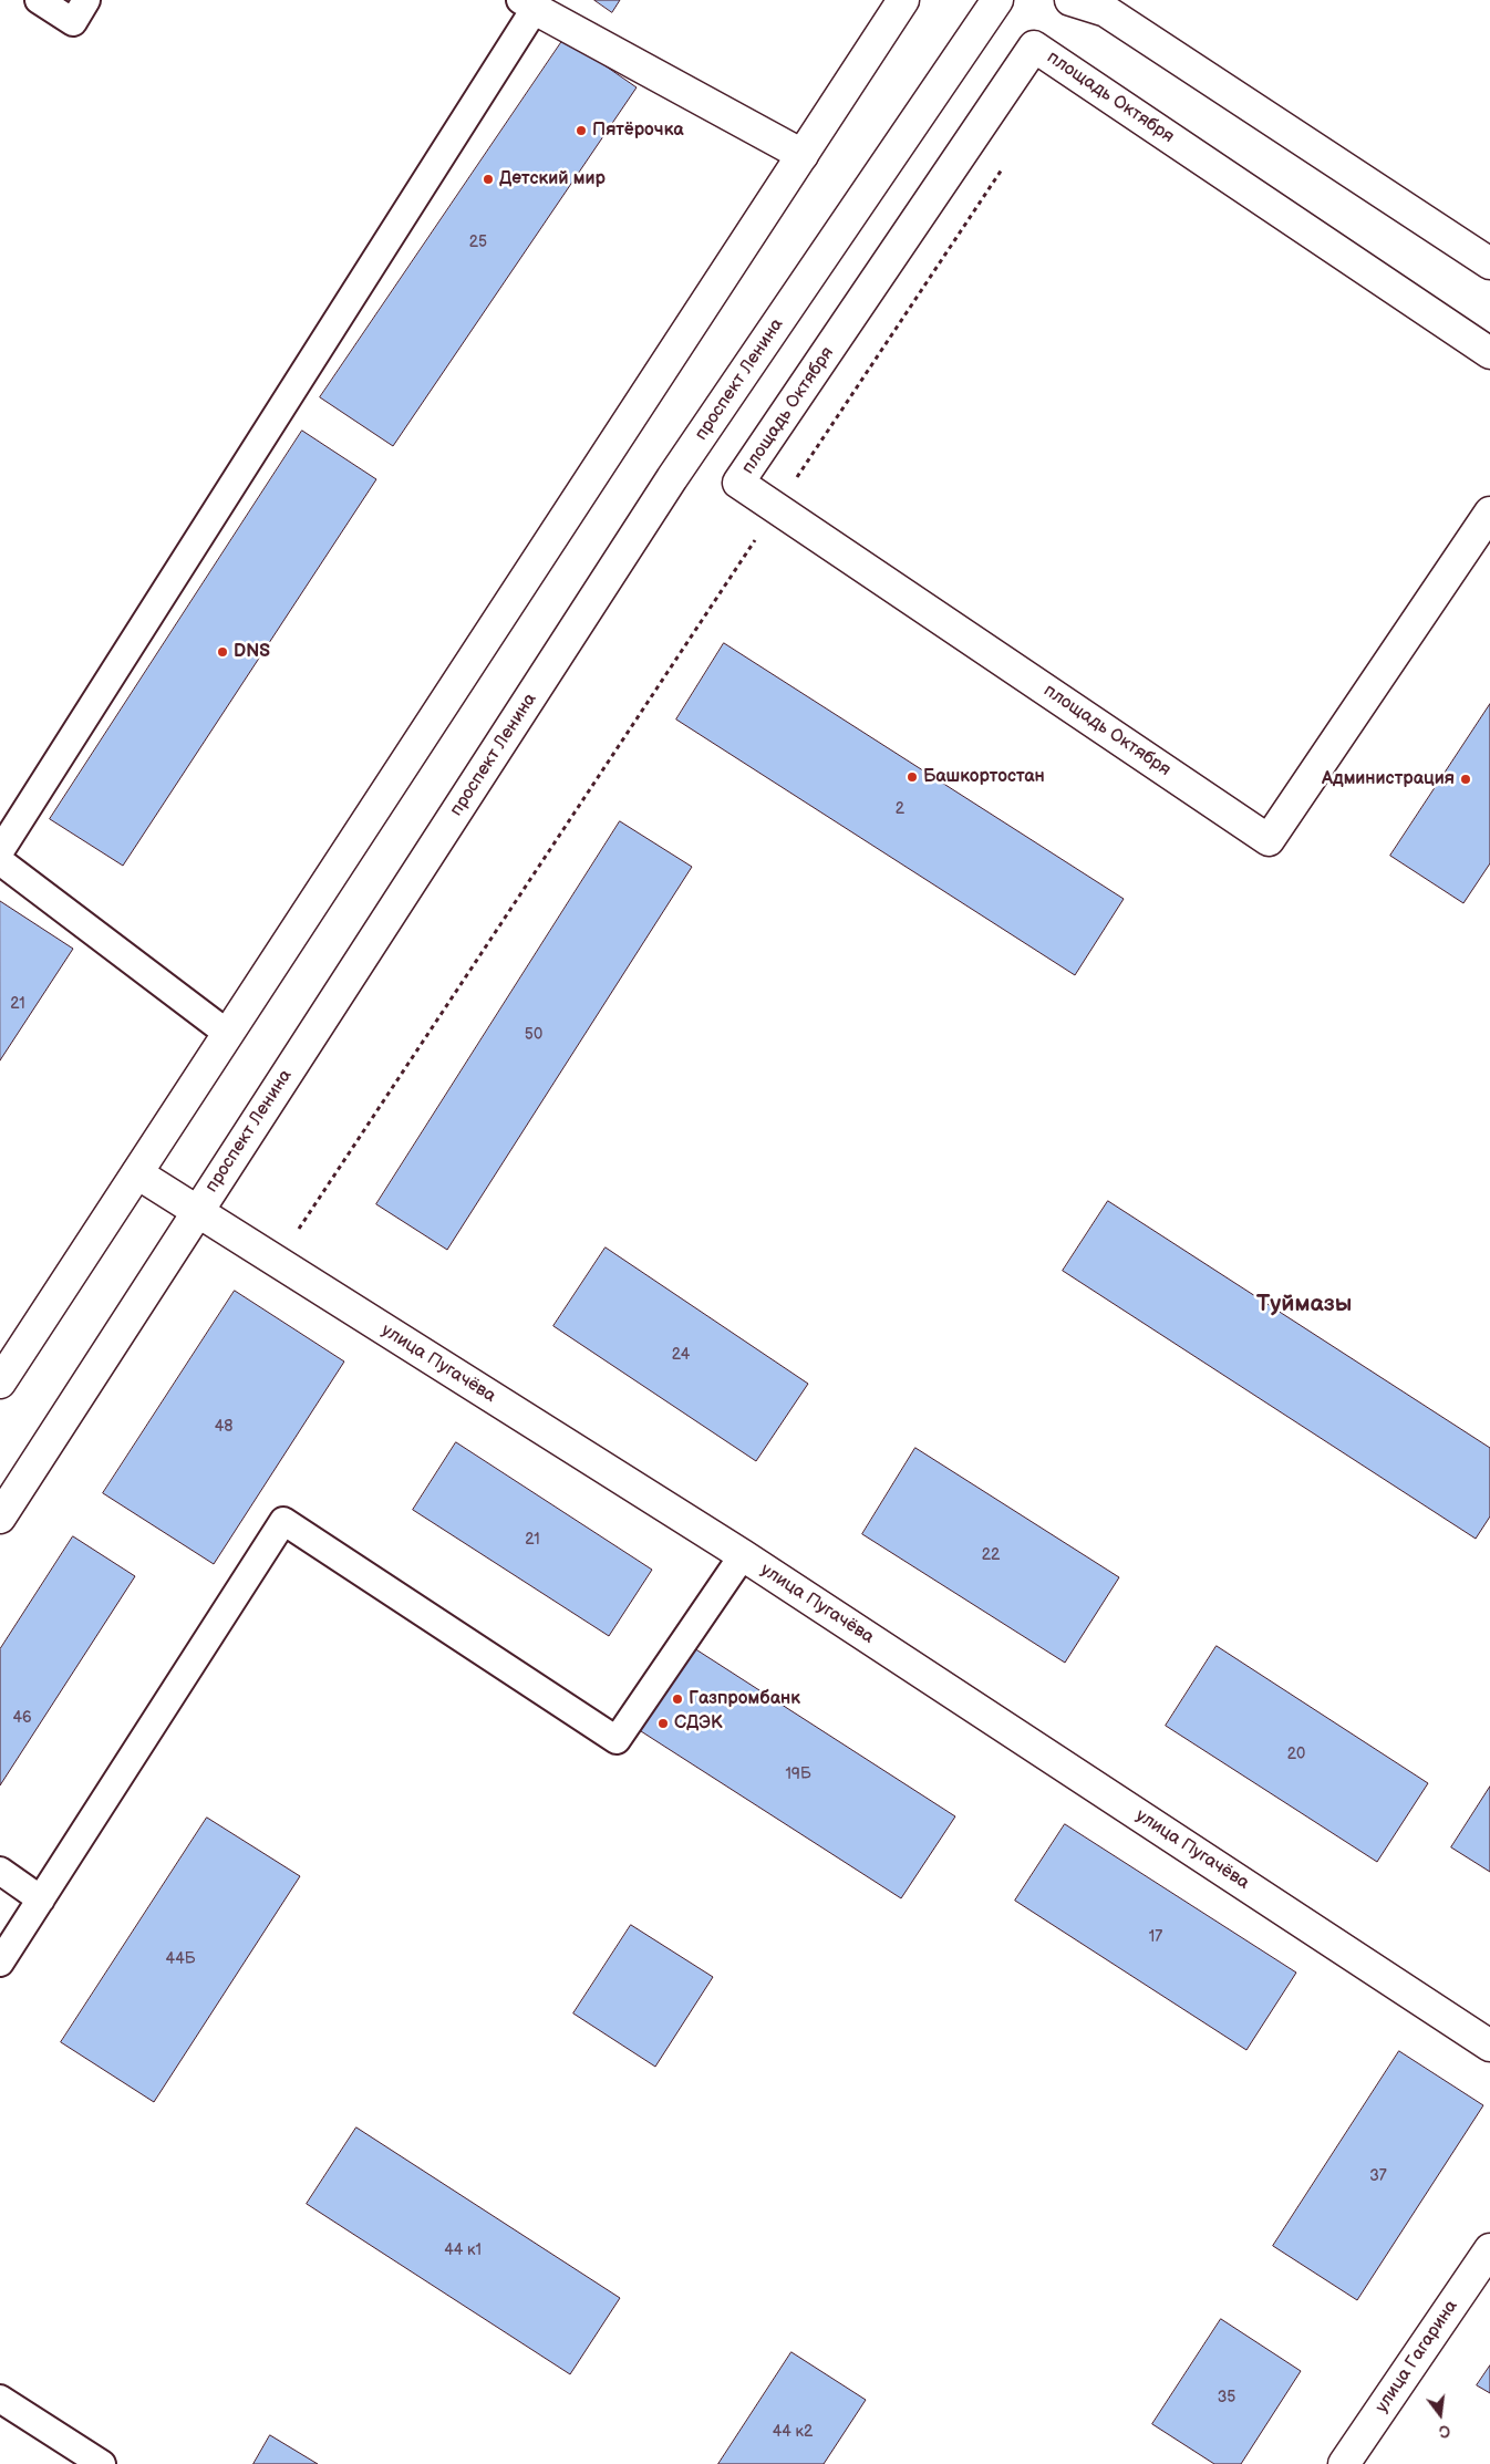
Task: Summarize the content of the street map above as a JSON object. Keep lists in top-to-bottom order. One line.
{"streets":{"street":["площадь Октября","проспект Ленина","улица Пугачёва","улица Гагарина"]},"crossings":[["проспект Ленина","улица Пугачёва"]],"districts":["Туймазы"],"places":["Пятёрочка","Детский мир","DNS","Башкортостан","Администрация","Газпромбанк","СДЭК"],"house_numbers":["25","2","21","50","24","48","21","22","46","20","19Б","17","44Б","37","44 к1","35","44 к2"],"north":"bottom"}
